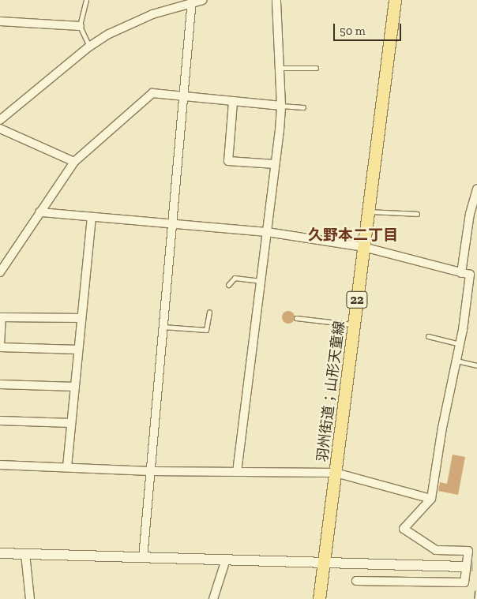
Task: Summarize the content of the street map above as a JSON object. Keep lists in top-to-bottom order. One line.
{"streets":{"main road":["22","羽州街道；山形天童線"]},"districts":["久野本二丁目"],"scale_bar":"50 m"}
